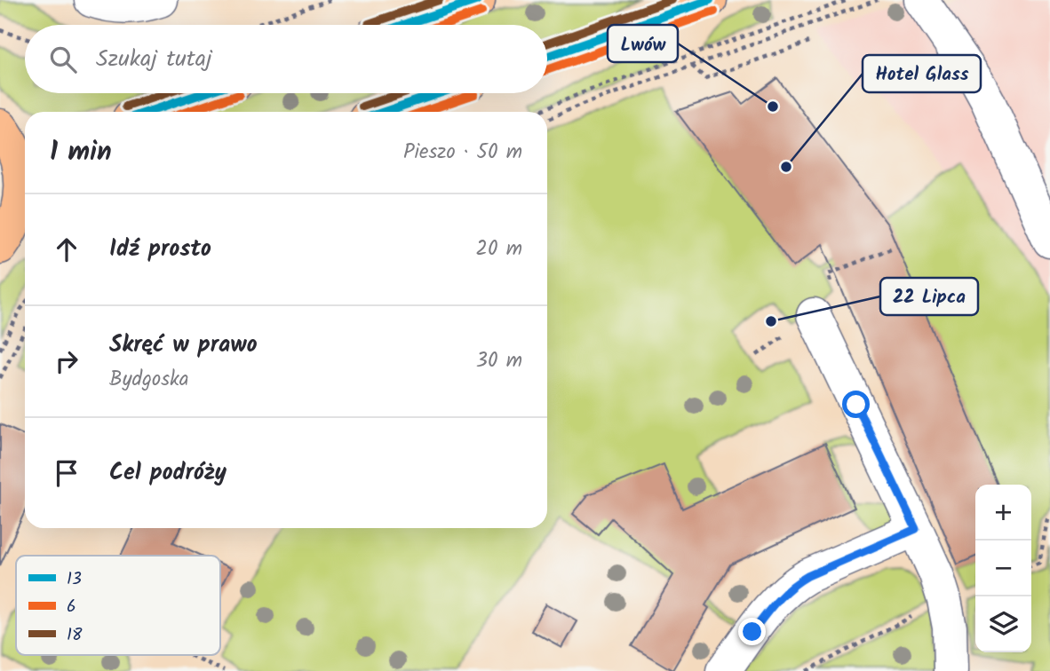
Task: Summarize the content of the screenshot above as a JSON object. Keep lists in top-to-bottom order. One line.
{"places":["Lwów","Hotel Glass","22 Lipca"],"lines":["transit line 13","transit line 18","transit line 6"],"legend":["13","6","18"],"page":{"search":"Szukaj tutaj","heading":["1 min","Pieszo · 50 m"],"list":[["Idź prosto","20 m"],["Skręć w prawo","Bydgoska","30 m"],"Cel podróży"],"map_buttons":["+","−"]}}
